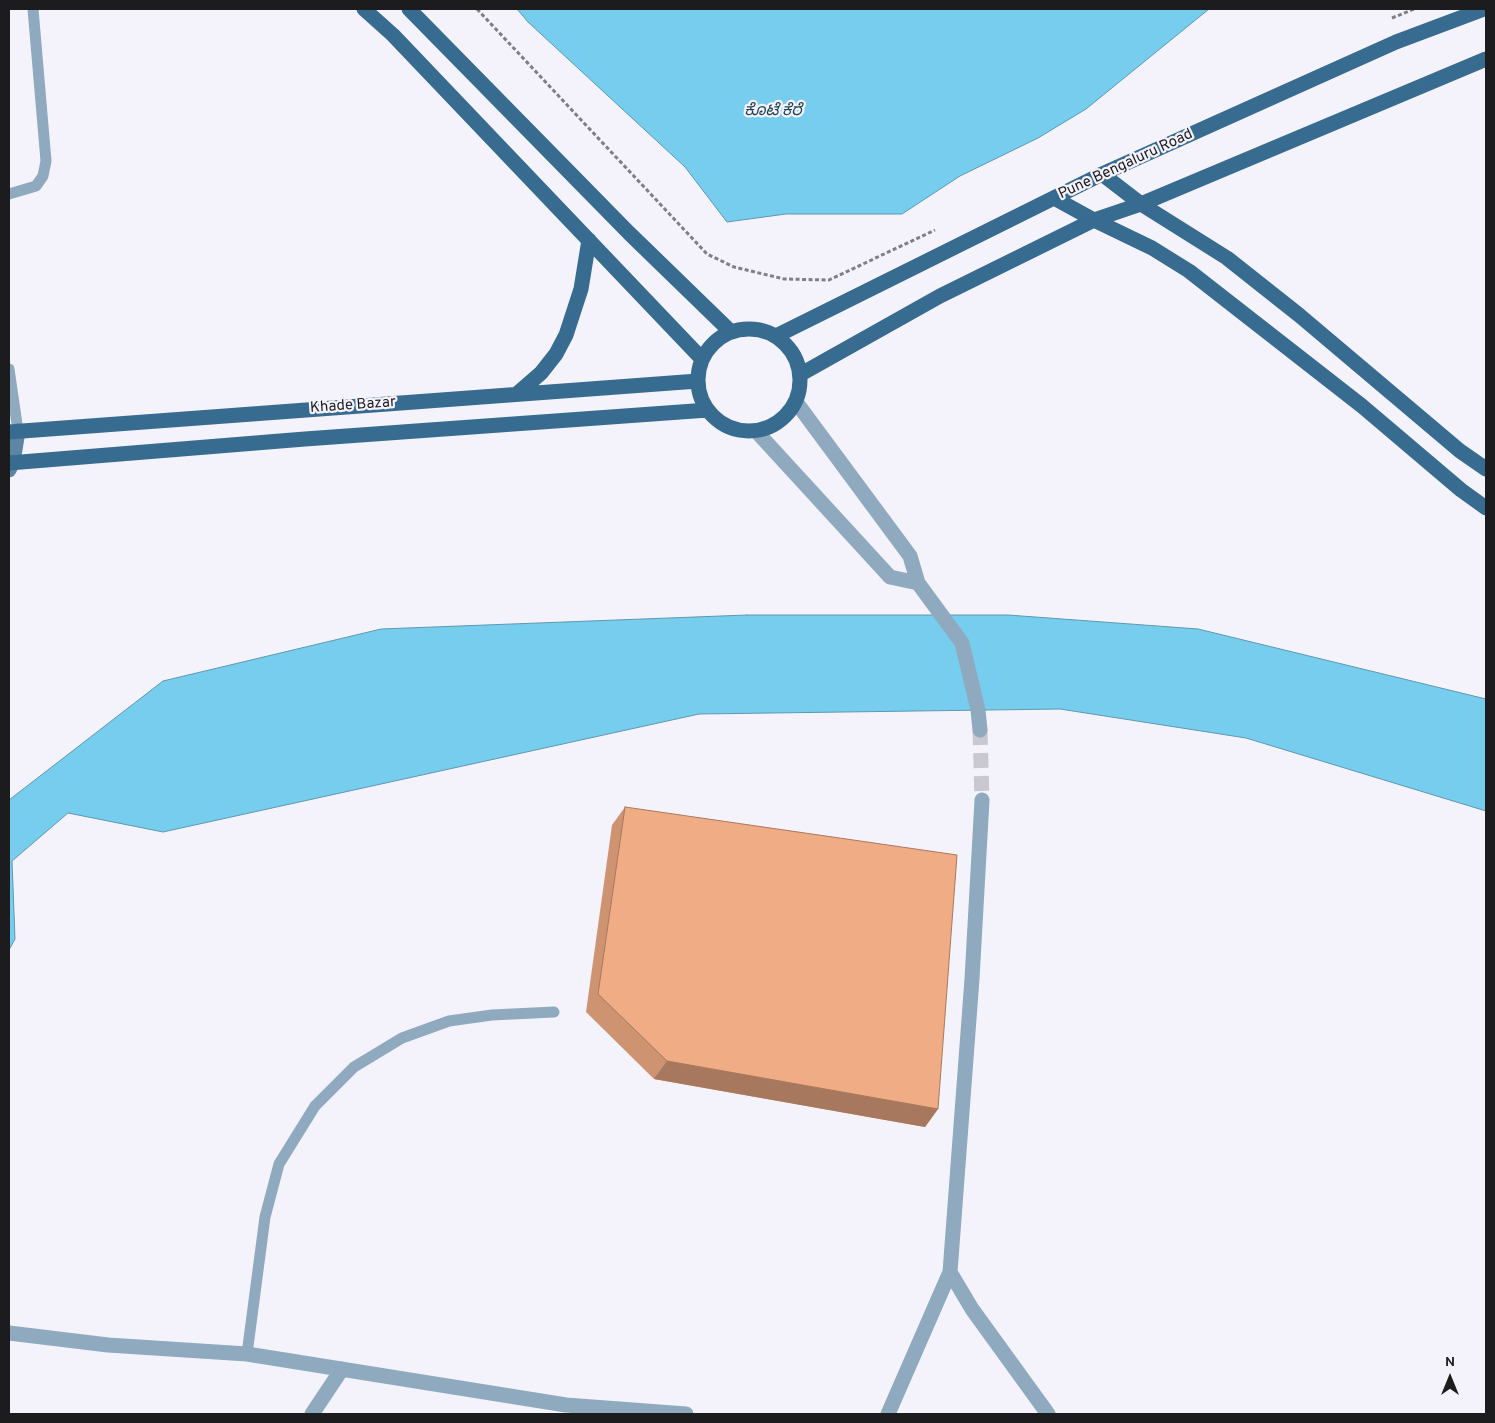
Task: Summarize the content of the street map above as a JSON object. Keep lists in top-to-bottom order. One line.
{"streets":{"main road":["Pune Bengaluru Road","Khade Bazar"]},"crossings":[["Pune Bengaluru Road","Khade Bazar"]],"water":["ಕೊಟೆ ಕೆರೆ"],"north":"top"}
